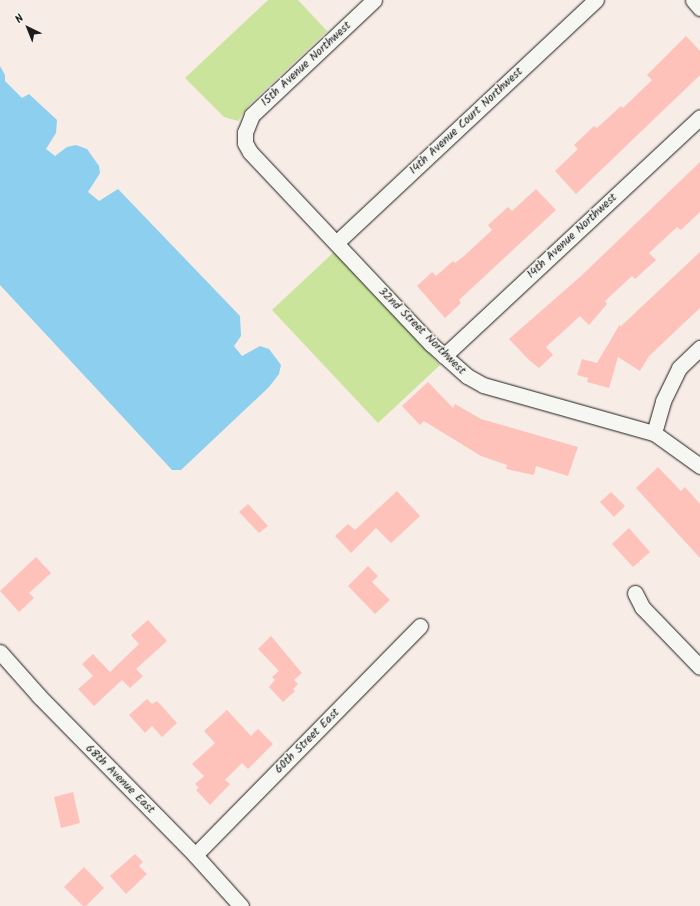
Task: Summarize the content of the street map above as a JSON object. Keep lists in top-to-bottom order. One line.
{"streets":{"street":["15th Avenue Northwest","14th Avenue Court Northwest","14th Avenue Northwest","32nd Street Northwest","60th Street East","68th Avenue East"]},"crossings":[["15th Avenue Northwest","32nd Street Northwest"],["14th Avenue Court Northwest","32nd Street Northwest"],["14th Avenue Northwest","32nd Street Northwest"],["60th Street East","68th Avenue East"]],"north":"top left"}
